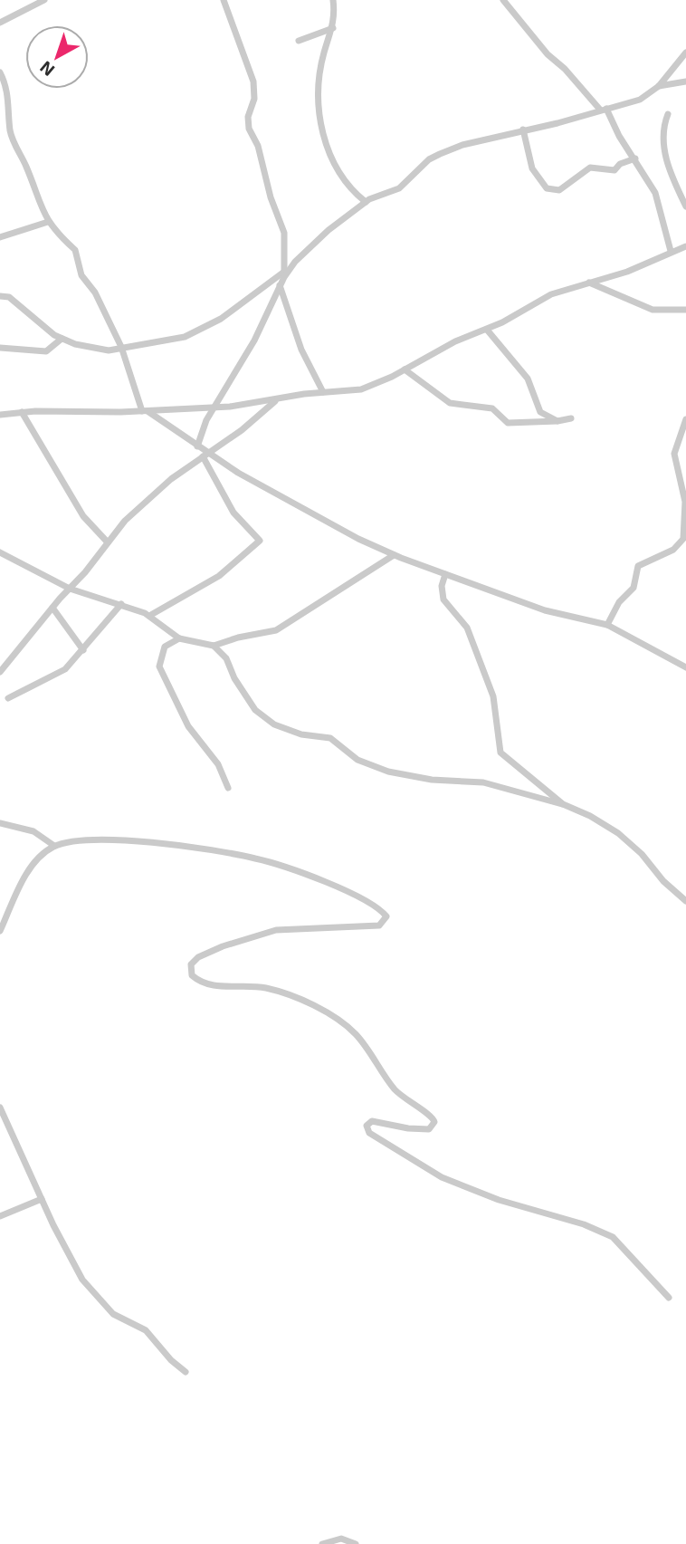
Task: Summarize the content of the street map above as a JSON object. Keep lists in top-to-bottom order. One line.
{"north":"bottom left"}
